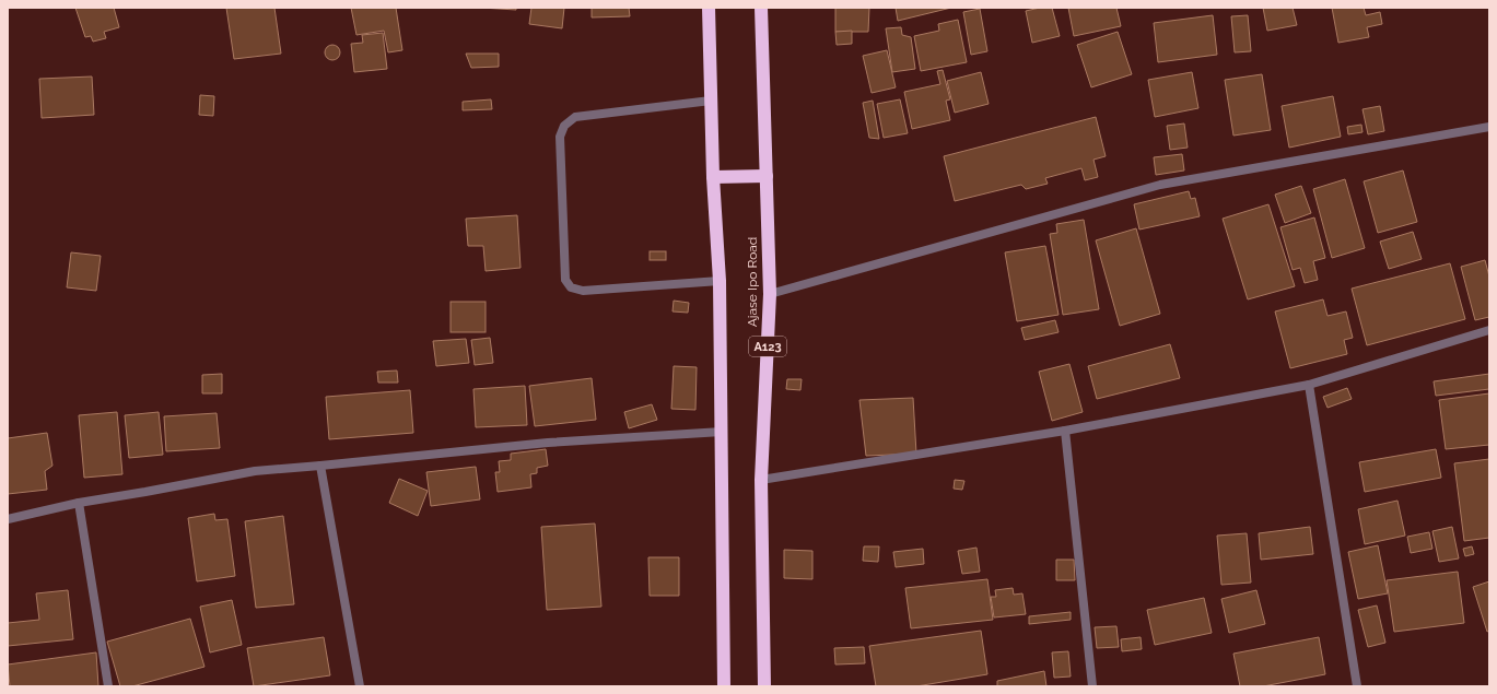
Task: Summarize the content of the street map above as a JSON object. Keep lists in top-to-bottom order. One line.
{"streets":{"highway":["Ajase Ipo Road","A123"]}}
